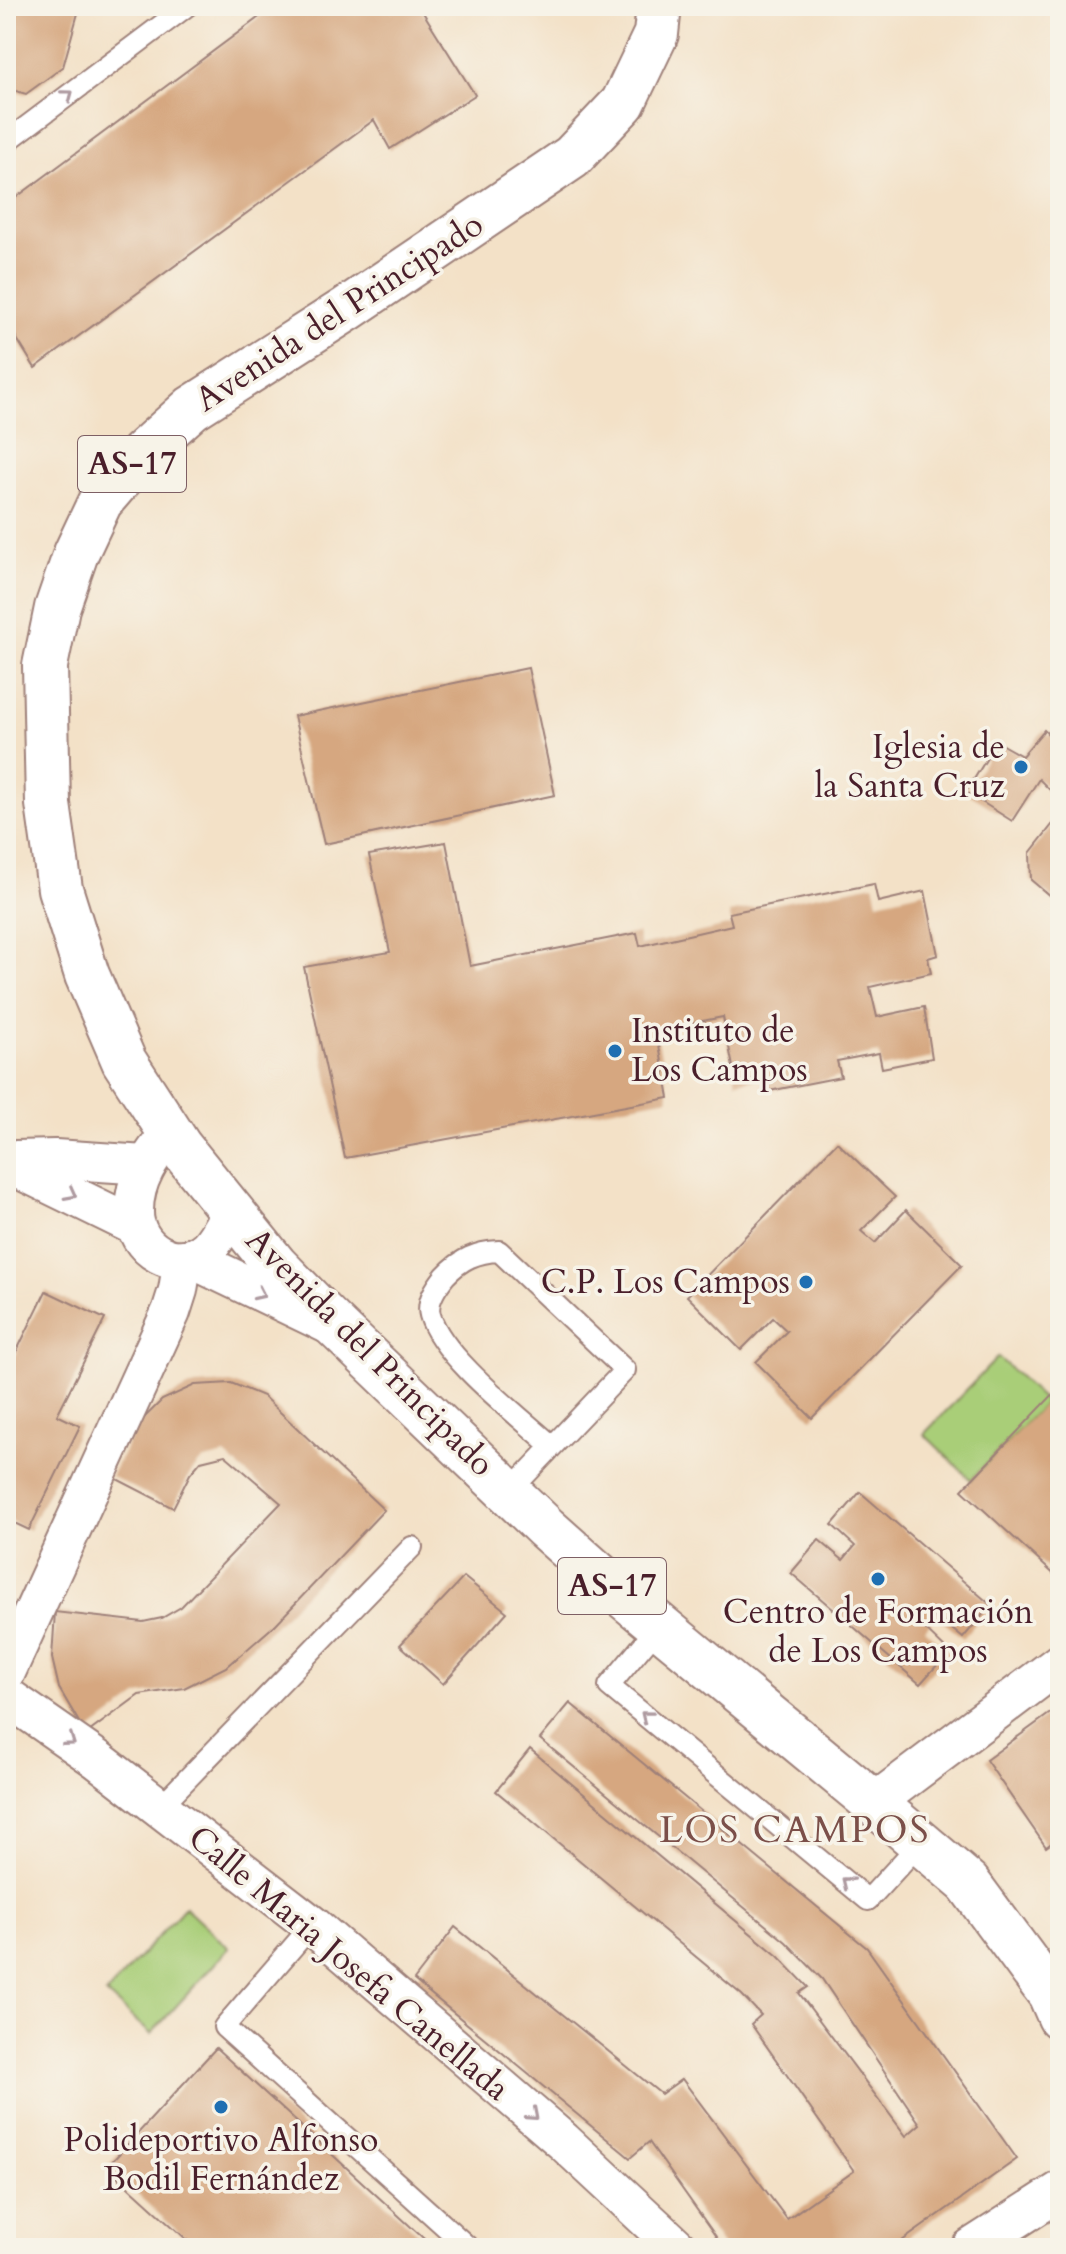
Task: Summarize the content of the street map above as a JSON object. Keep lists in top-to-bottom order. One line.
{"streets":{"main road":["Avenida del Principado","AS-17"],"street":["Calle Maria Josefa Canellada"]},"one_way":["Calle Maria Josefa Canellada"],"districts":["LOS CAMPOS"],"places":["Iglesia de la Santa Cruz","Instituto de Los Campos","C.P. Los Campos","Centro de Formación de Los Campos","Polideportivo Alfonso Bodil Fernández"]}
